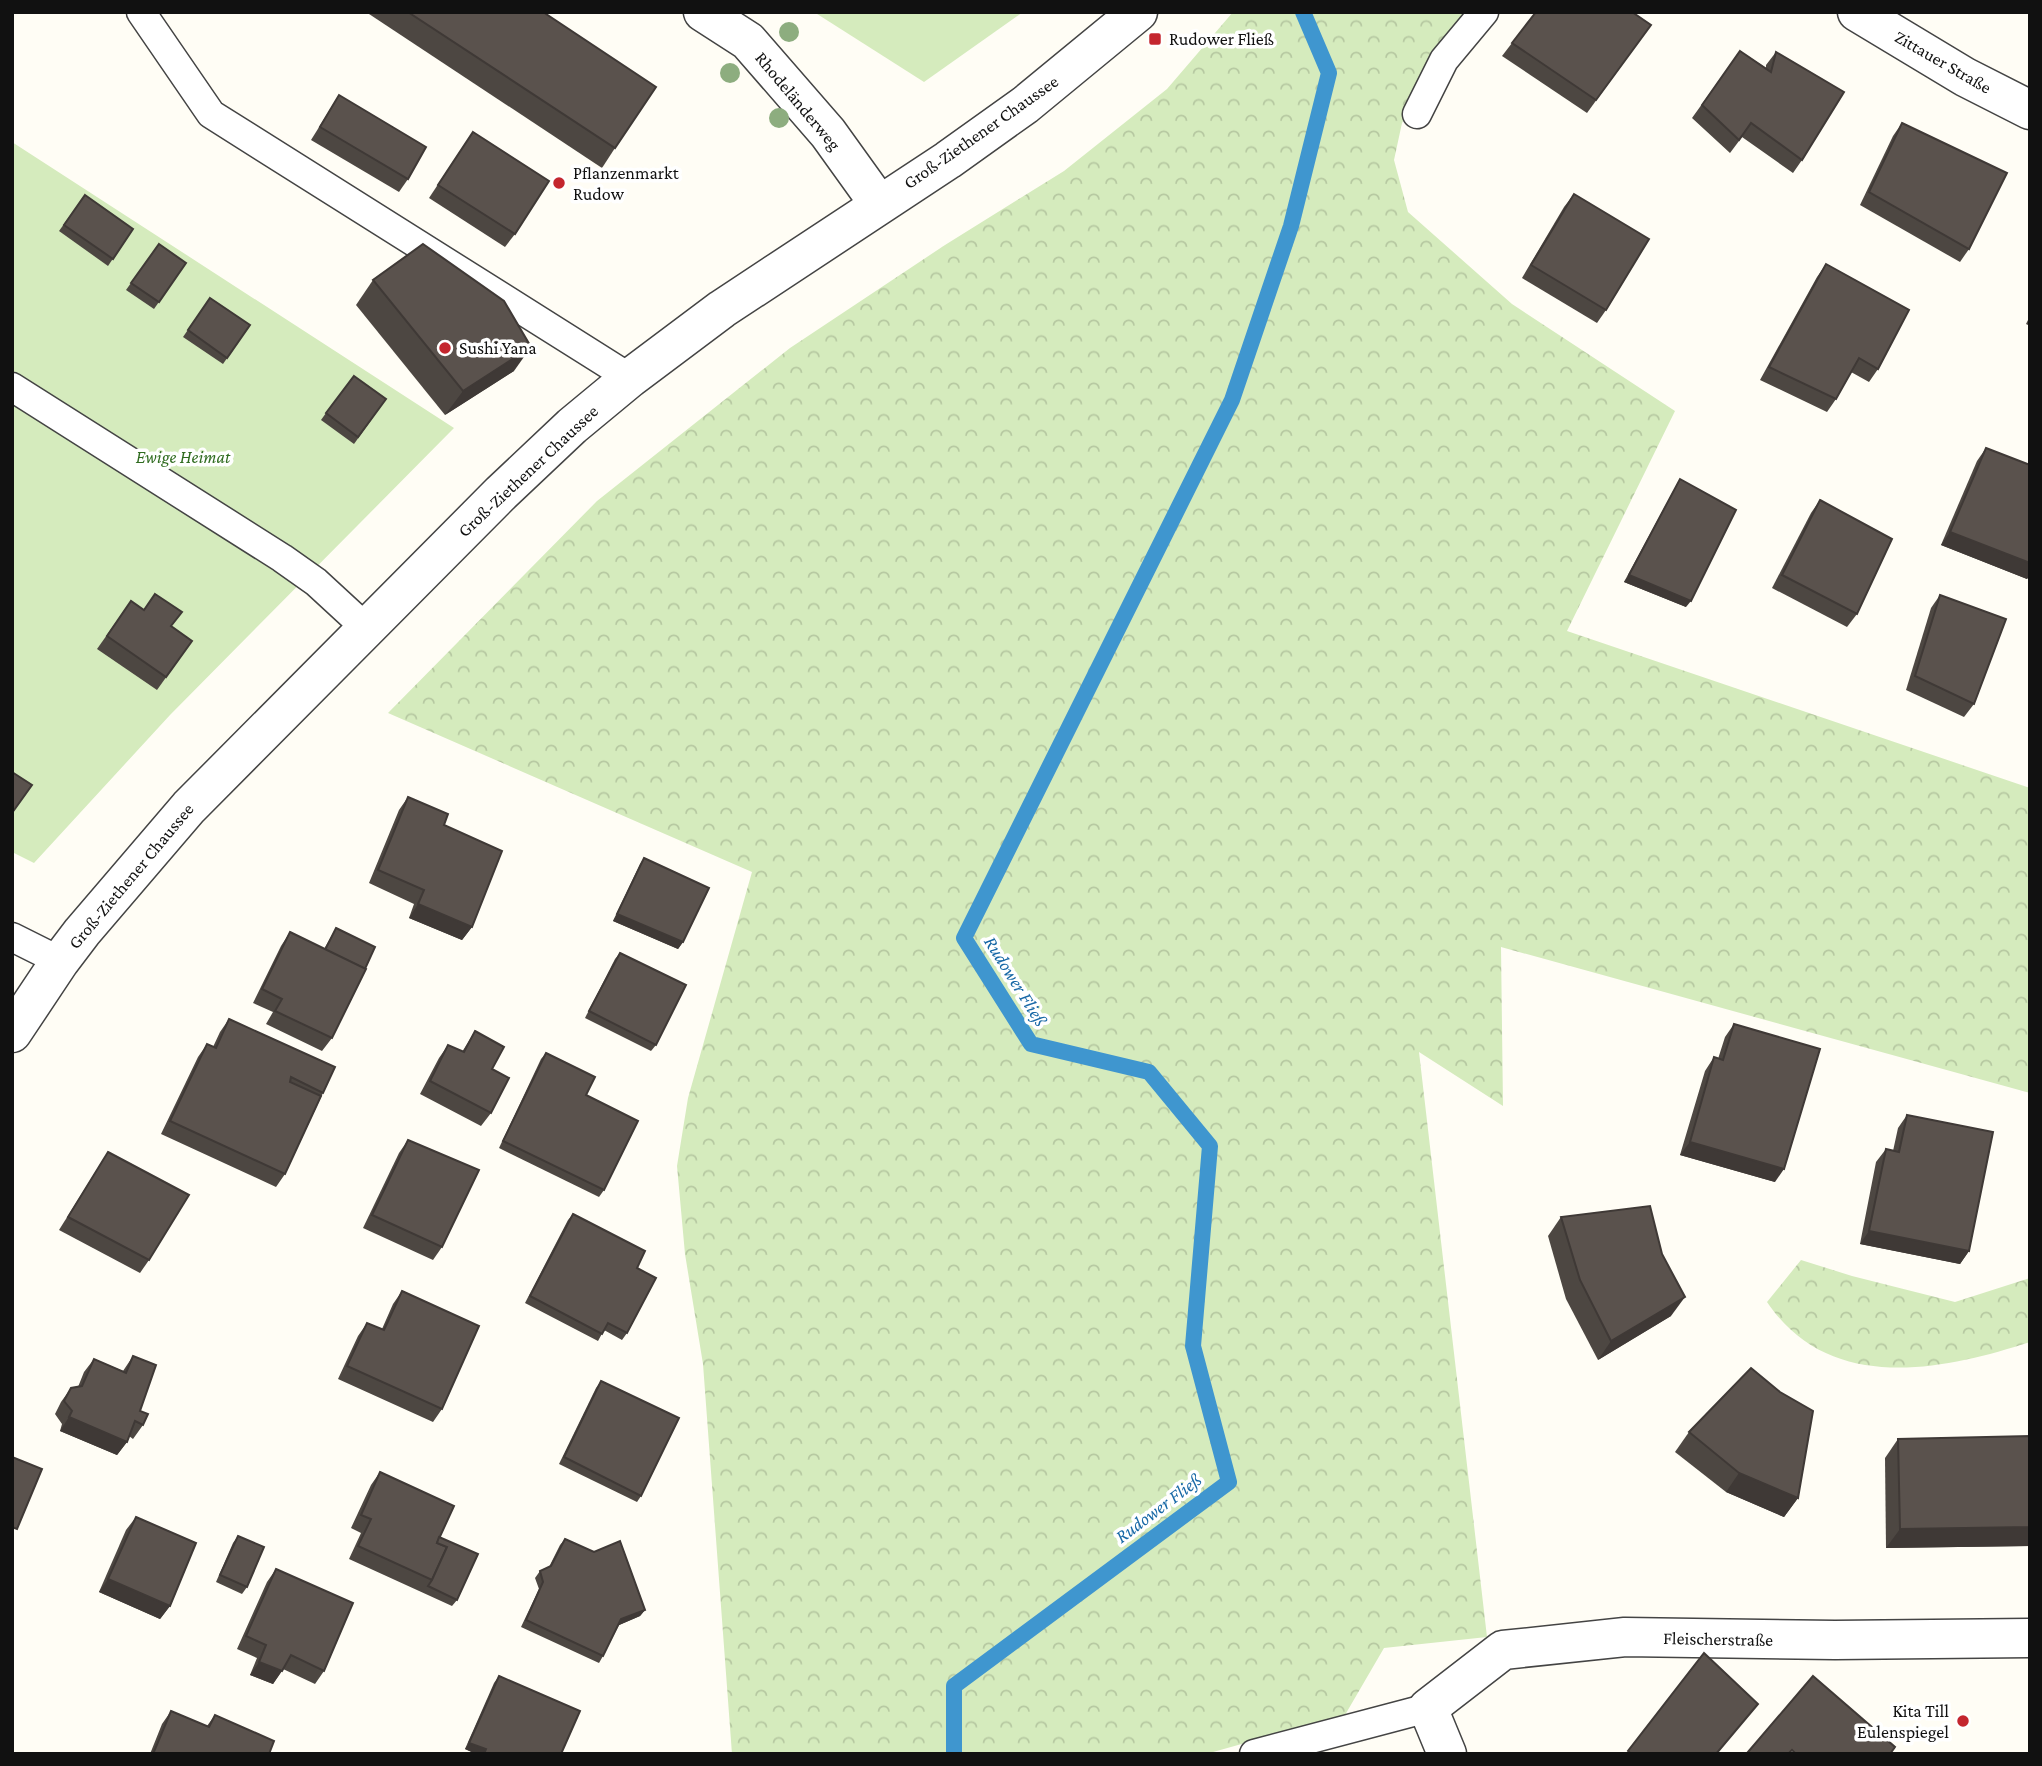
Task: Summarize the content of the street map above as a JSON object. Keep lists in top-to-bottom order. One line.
{"streets":{"street":["Zittauer Straße","Rhodeländerweg","Groß-Ziethener Chaussee","Fleischerstraße"]},"crossings":[["Rhodeländerweg","Groß-Ziethener Chaussee"]],"water":["Rudower Fließ"],"parks":["Ewige Heimat"],"places":{"transit":["Rudower Fließ"],"other":["Pflanzenmarkt Rudow","Sushi Yana","Kita Till Eulenspiegel"]}}
